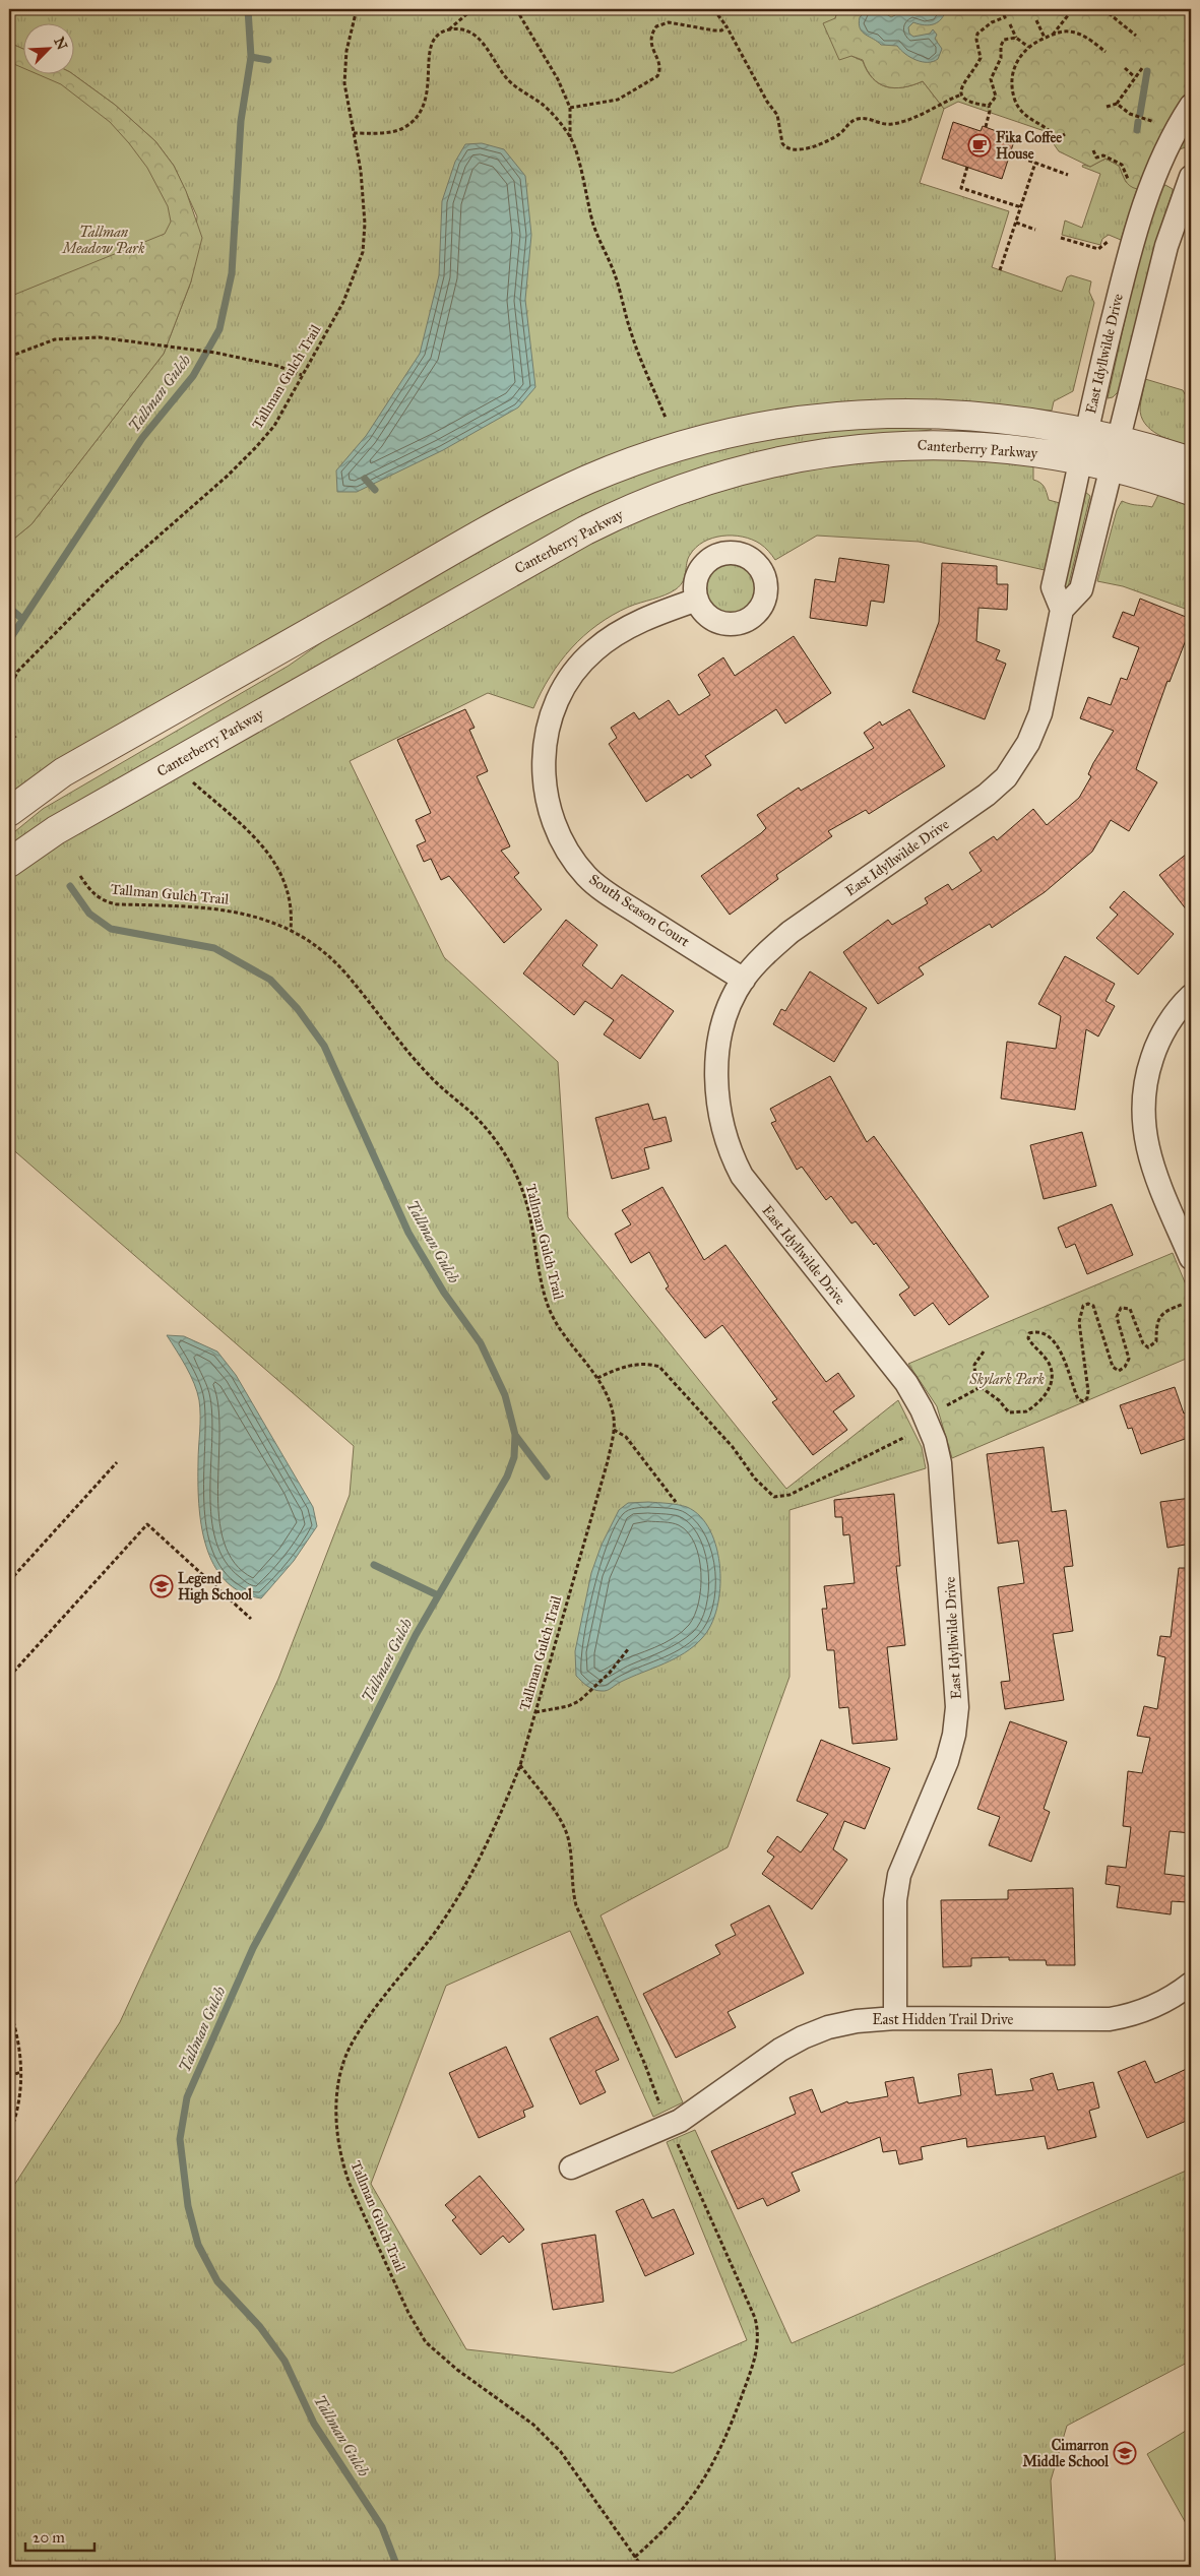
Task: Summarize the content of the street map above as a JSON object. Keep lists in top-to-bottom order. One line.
{"streets":{"street":["East Idyllwilde Drive","Canterberry Parkway","South Season Court","East Hidden Trail Drive"],"path":["Tallman Gulch Trail"]},"crossings":[["East Idyllwilde Drive","Canterberry Parkway"],["East Idyllwilde Drive","South Season Court"],["East Idyllwilde Drive","East Hidden Trail Drive"]],"water":["Tallman Gulch"],"parks":["Tallman Meadow Park","Skylark Park"],"places":{"cafe":["Fika Coffee House"],"school or university":["Legend High School","Cimarron Middle School"]},"scale_bar":"20 m","north":"top right"}
